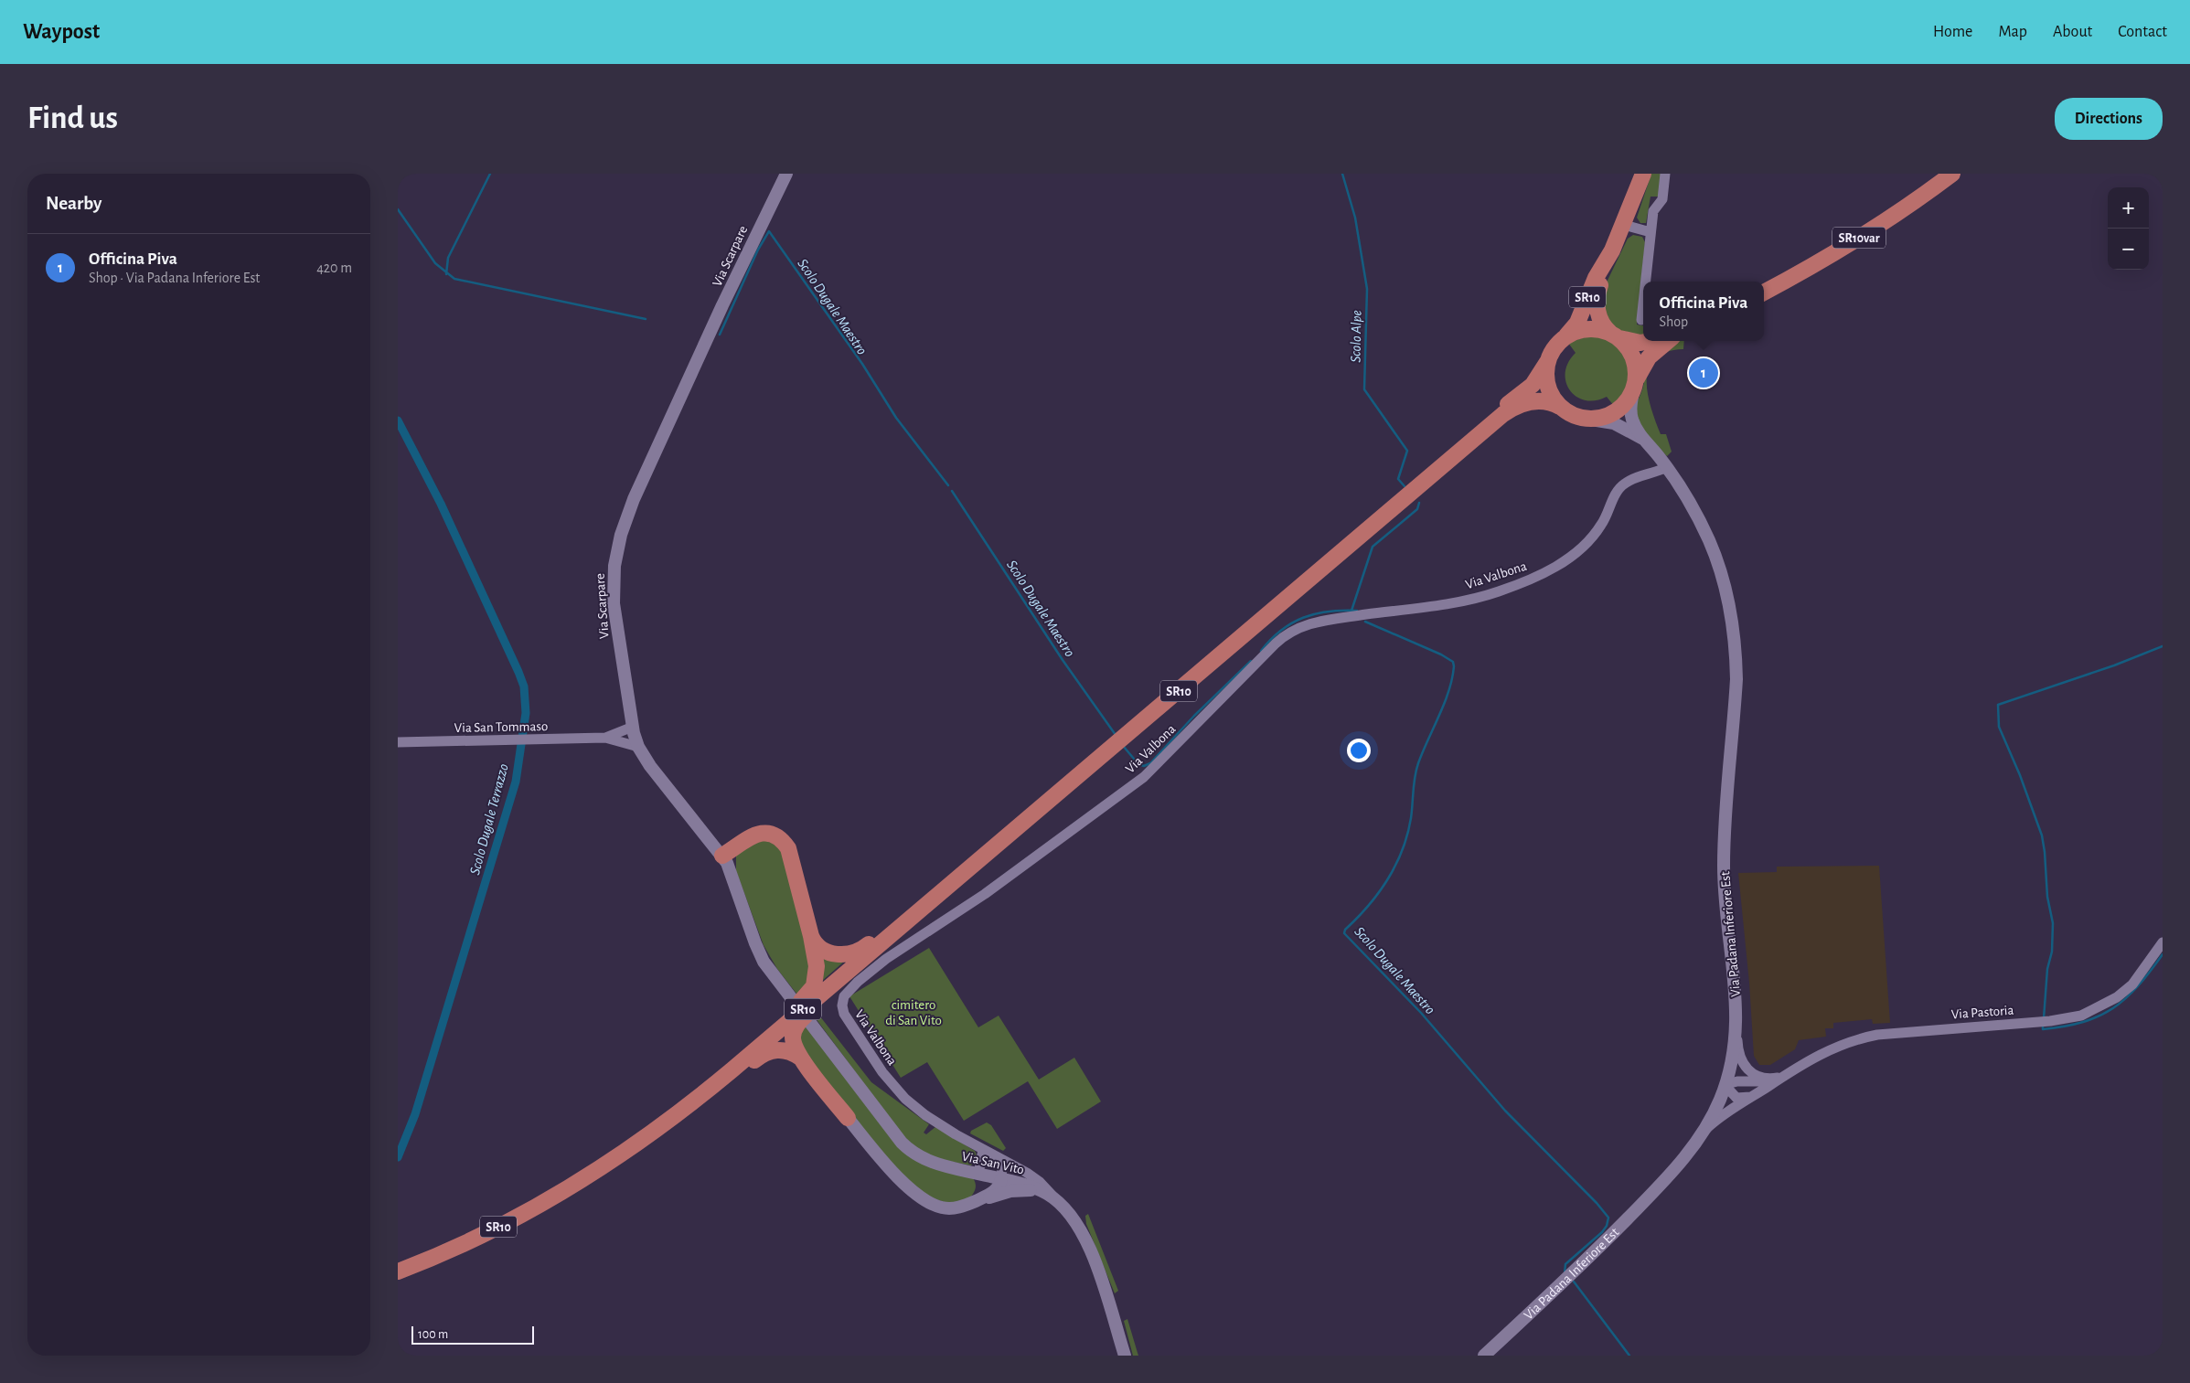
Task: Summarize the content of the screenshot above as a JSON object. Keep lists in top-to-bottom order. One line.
{"streets":{"main road":["SR10var","SR10"],"street":["Via Scarpare","Via Valbona","Via San Tommaso","Via Padana Inferiore Est","Via Pastoria","Via San Vito"]},"crossings":[["Via Scarpare","Via San Tommaso"],["Via Scarpare","Via San Vito"],["SR10","Via Padana Inferiore Est"],["Via Valbona","Via Padana Inferiore Est"],["Via Valbona","Via San Vito"],["Via Padana Inferiore Est","Via Pastoria"]],"water":["Scolo Dugale Maestro","Scolo Alpe","Scolo Dugale Terrazzo"],"parks":["cimitero di San Vito"],"scale_bar":"100 m","page":{"header":"Waypost","nav":["Home","Map","About","Contact"],"buttons":"Directions","title":"Find us","heading":"Nearby","map_buttons":["+","−"],"list":[{"mark":"1","name":"Officina Piva","note":"Shop · Via Padana Inferiore Est","value":"420 m"}],"popup":["Officina Piva","Shop"],"pins":"1","scale":"100 m"}}
